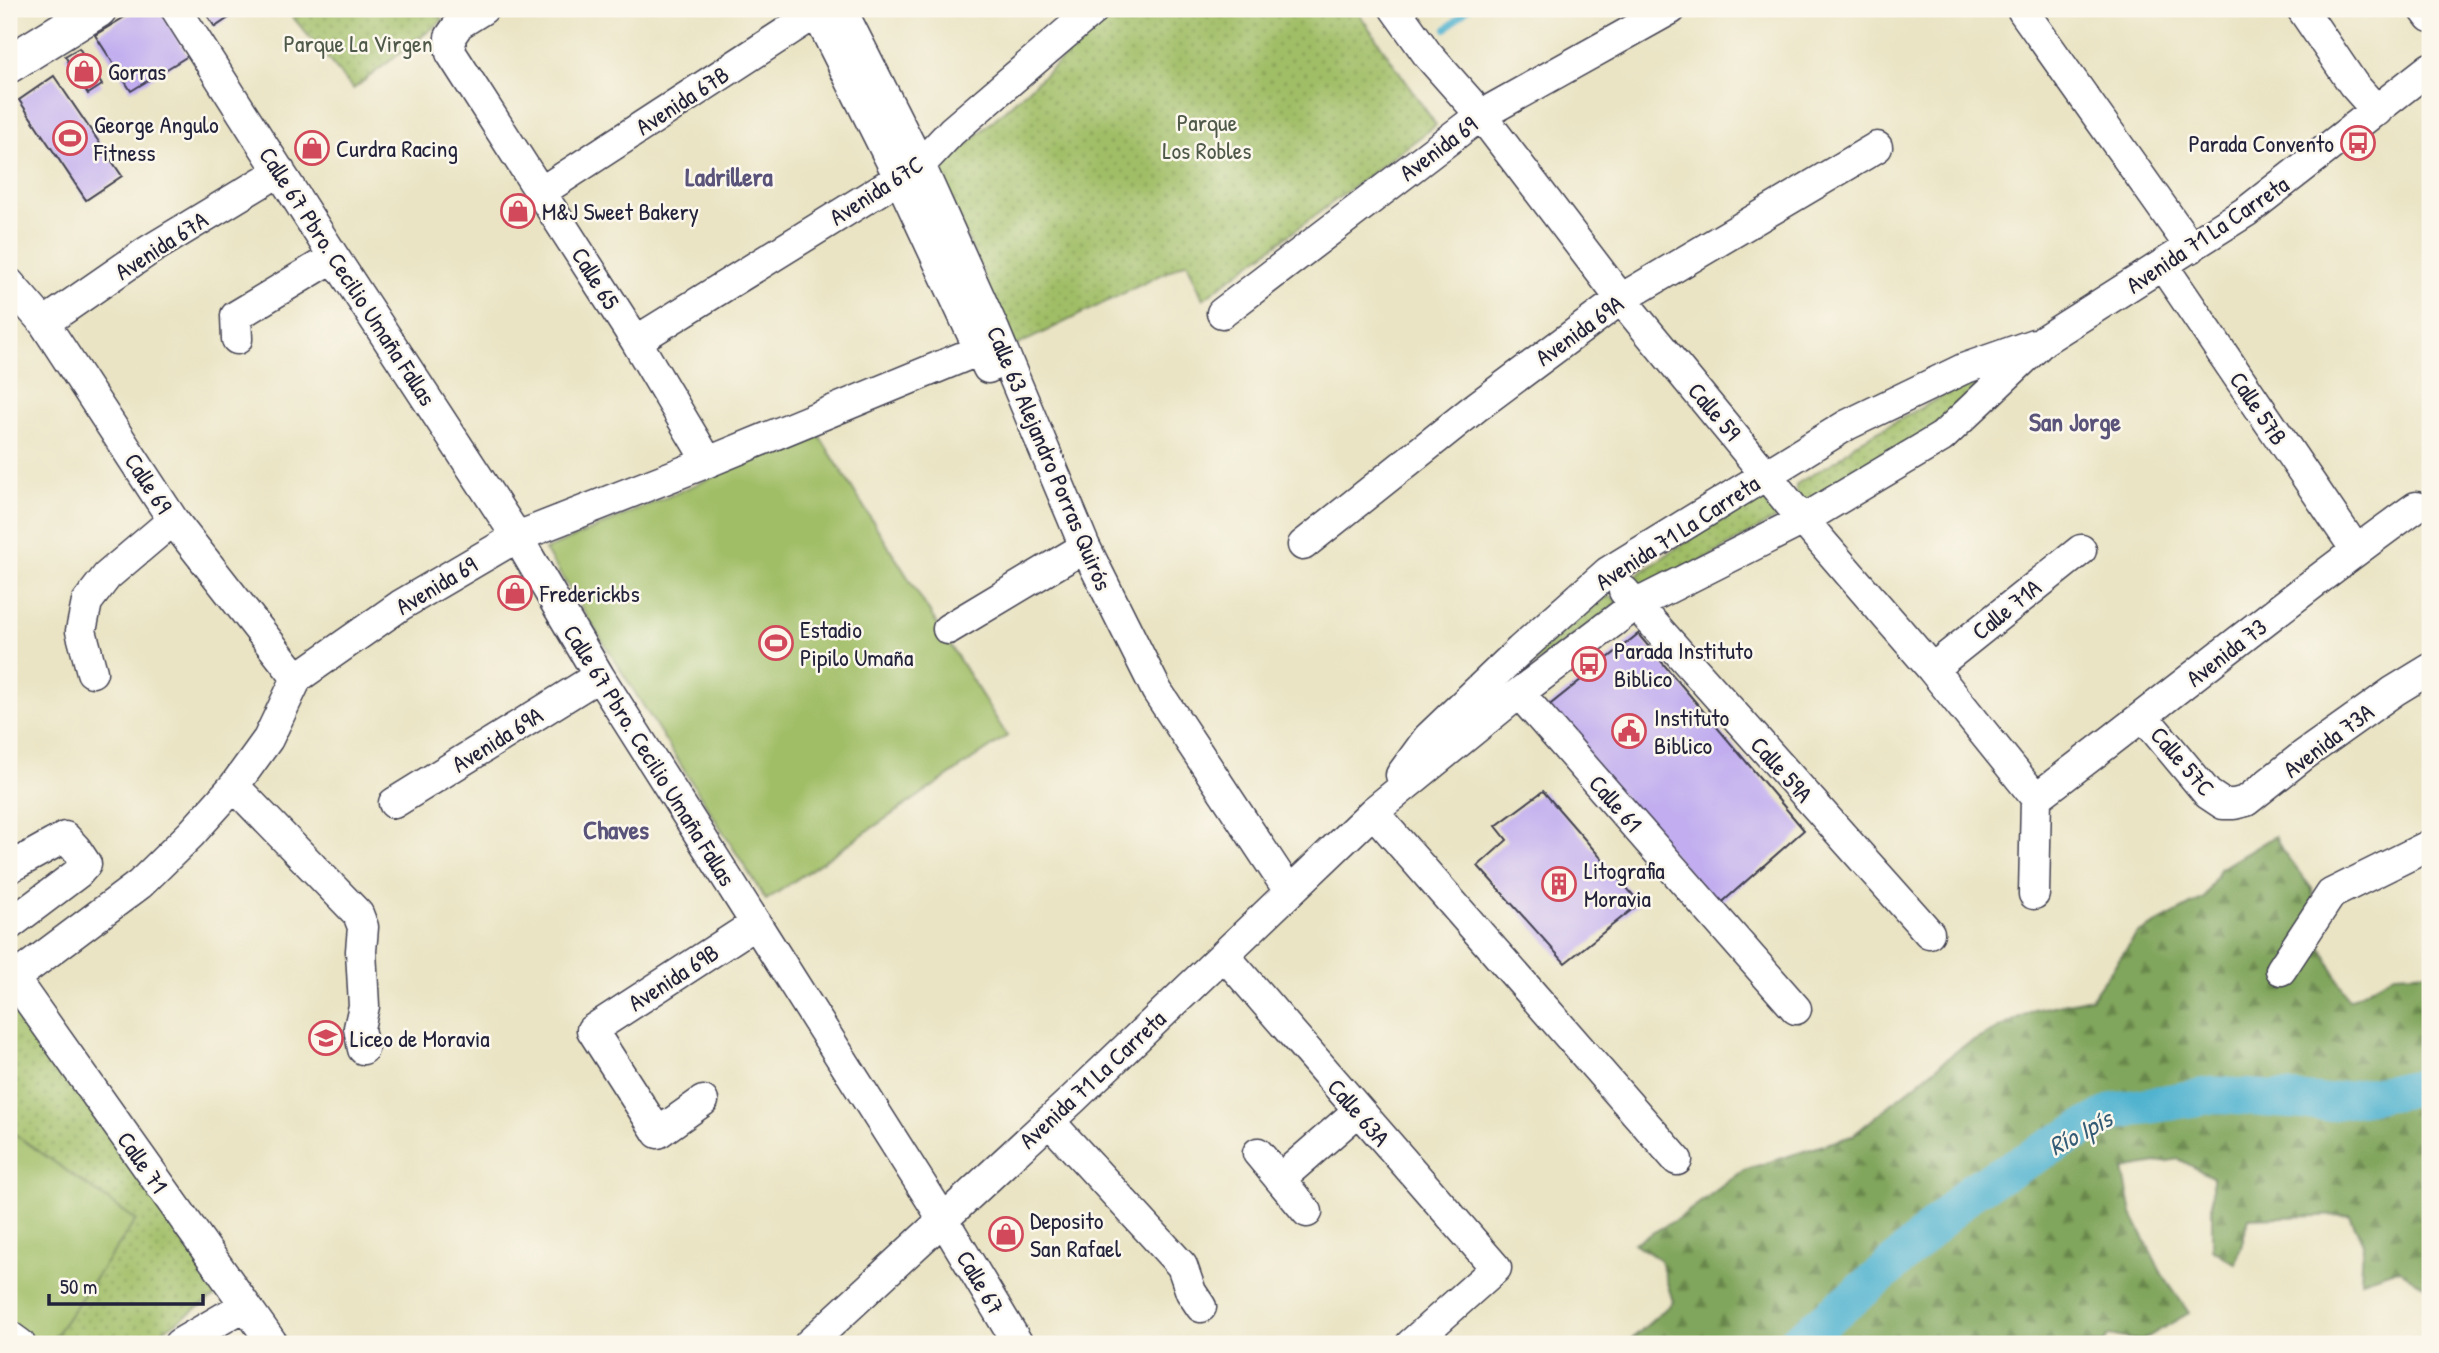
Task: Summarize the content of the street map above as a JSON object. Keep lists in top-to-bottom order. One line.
{"streets":{"street":["Avenida 67B","Avenida 69","Avenida 67C","Avenida 71 La Carreta","Avenida 67A","Calle 67 Pbro. Cecilio Umaña Fallas","Calle 65","Avenida 69A","Calle 57B","Calle 59","Calle 63 Alejandro Porras Quirós","Calle 69","Calle 71A","Avenida 73","Avenida 73A","Calle 57C","Calle 59A","Calle 61","Avenida 69B","Calle 63A","Calle 71","Calle 67"]},"crossings":[["Avenida 67B","Calle 65"],["Avenida 67B","Calle 63 Alejandro Porras Quirós"],["Avenida 69","Calle 67 Pbro. Cecilio Umaña Fallas"],["Avenida 69","Calle 65"],["Avenida 69","Calle 59"],["Avenida 69","Calle 63 Alejandro Porras Quirós"],["Avenida 69","Calle 69"],["Avenida 69","Calle 71"],["Avenida 67C","Calle 65"],["Avenida 67C","Calle 63 Alejandro Porras Quirós"],["Avenida 71 La Carreta","Calle 67 Pbro. Cecilio Umaña Fallas"],["Avenida 71 La Carreta","Calle 57B"],["Avenida 71 La Carreta","Calle 59"],["Avenida 71 La Carreta","Calle 63 Alejandro Porras Quirós"],["Avenida 71 La Carreta","Calle 59A"],["Avenida 71 La Carreta","Calle 61"],["Avenida 71 La Carreta","Calle 63A"],["Avenida 71 La Carreta","Calle 67"],["Avenida 67A","Calle 67 Pbro. Cecilio Umaña Fallas"],["Avenida 67A","Calle 69"],["Calle 67 Pbro. Cecilio Umaña Fallas","Avenida 69A"],["Calle 67 Pbro. Cecilio Umaña Fallas","Avenida 69B"],["Calle 67 Pbro. Cecilio Umaña Fallas","Calle 67"],["Avenida 69A","Calle 59"],["Calle 57B","Avenida 73"],["Calle 59","Calle 71A"],["Calle 59","Avenida 73"],["Avenida 73","Calle 57C"],["Avenida 73A","Calle 57C"]],"districts":["Ladrillera","San Jorge","Chaves"],"water":["Río Ipís"],"parks":["Parque La Virgen","Parque Los Robles"],"places":{"shop":["Gorras","Curdra Racing","M&J Sweet Bakery","Frederickbs","Deposito San Rafael"],"sports":["George Angulo Fitness","Estadio Pipilo Umaña"],"bus stop":["Parada Convento","Parada Instituto Biblico"],"public building":["Instituto Biblico"],"building":["Litografia Moravia"],"school or university":["Liceo de Moravia"]},"scale_bar":"50 m"}
